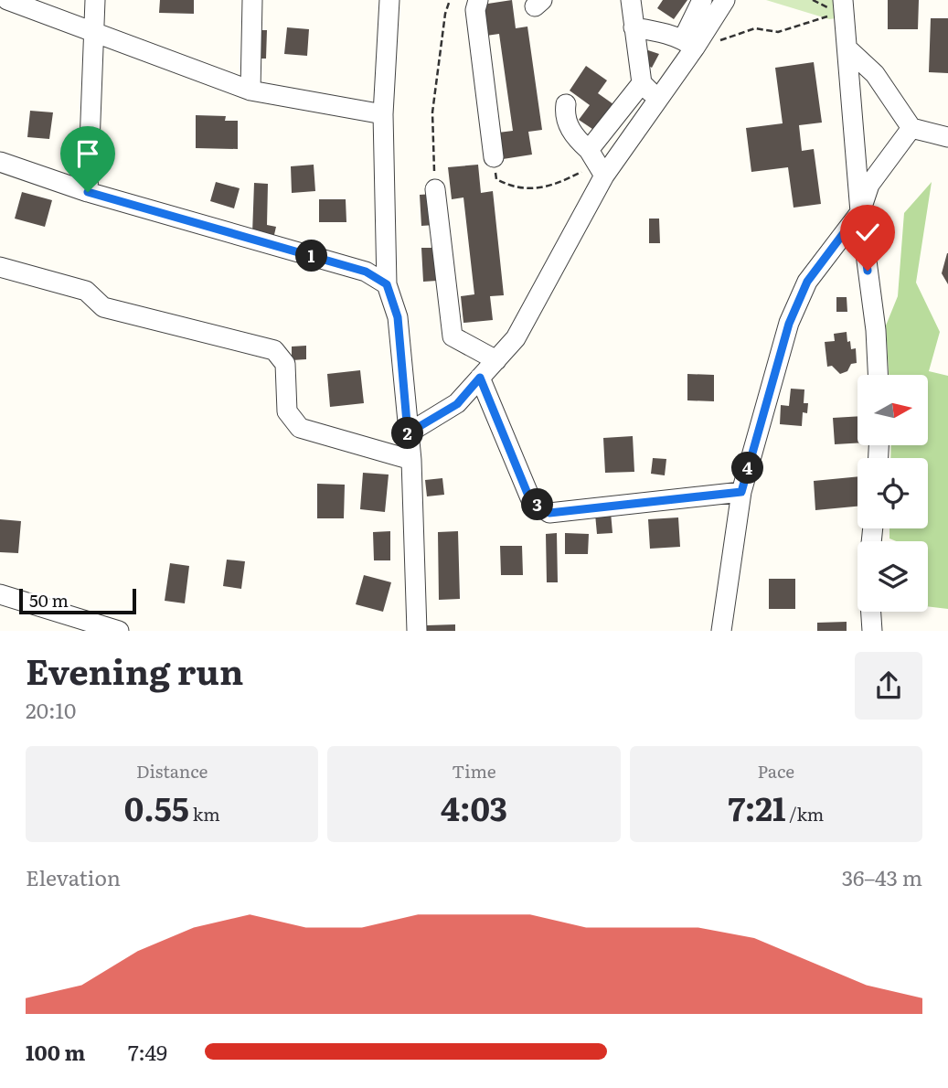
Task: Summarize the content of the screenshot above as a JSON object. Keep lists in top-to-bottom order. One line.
{"scale_bar":"50 m","north":"right","page":{"pins":["1","2","4","3"],"scale":"50 m","heading":["Evening run","20:10"],"stats":[["Distance","0.55 km"],["Time","4:03"],["Pace","7:21 /km"]],"chart":["Elevation","36–43 m"],"list":[{"name":"100 m","note":"7:49"}]}}
